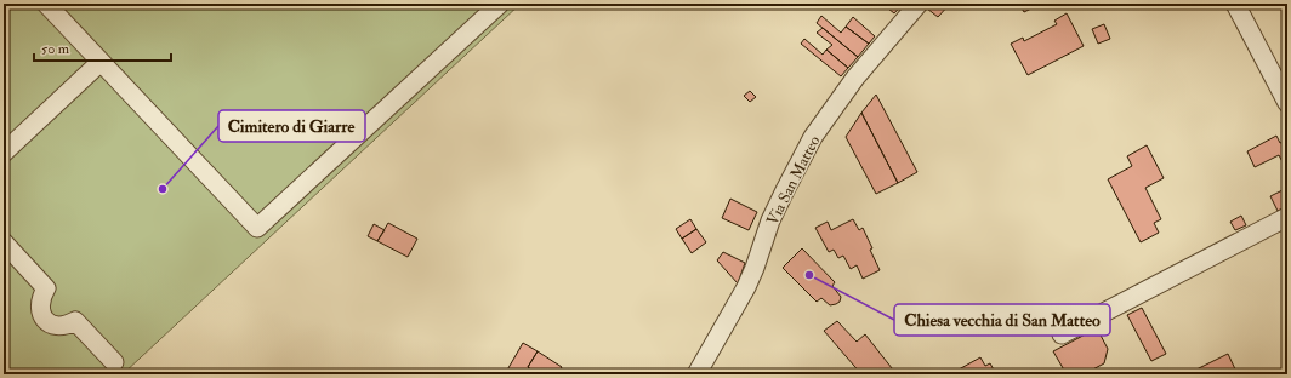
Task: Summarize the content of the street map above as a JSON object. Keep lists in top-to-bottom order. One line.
{"streets":{"street":["Via San Matteo"]},"places":["Cimitero di Giarre","Chiesa vecchia di San Matteo"],"scale_bar":"50 m"}
